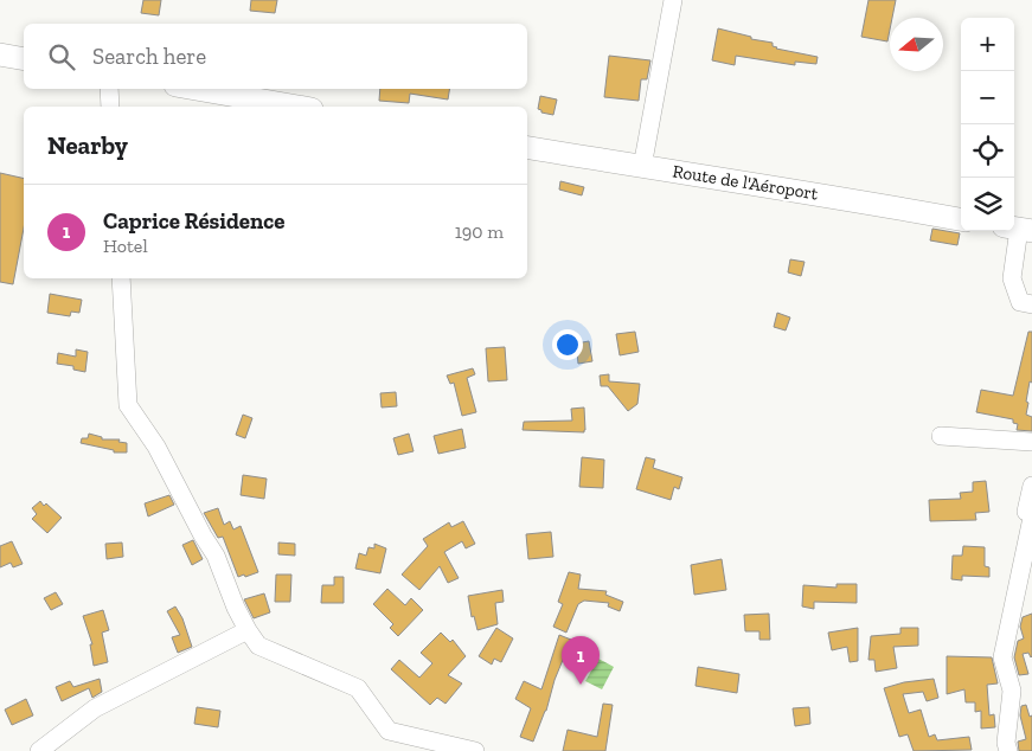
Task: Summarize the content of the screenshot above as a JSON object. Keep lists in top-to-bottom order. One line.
{"streets":{"main road":["Route de l'Aéroport"]},"north":"left","page":{"map_buttons":["+","−"],"search":"Search here","heading":"Nearby","list":[{"mark":"1","name":"Caprice Résidence","note":"Hotel","value":"190 m"}],"pins":"1"}}
